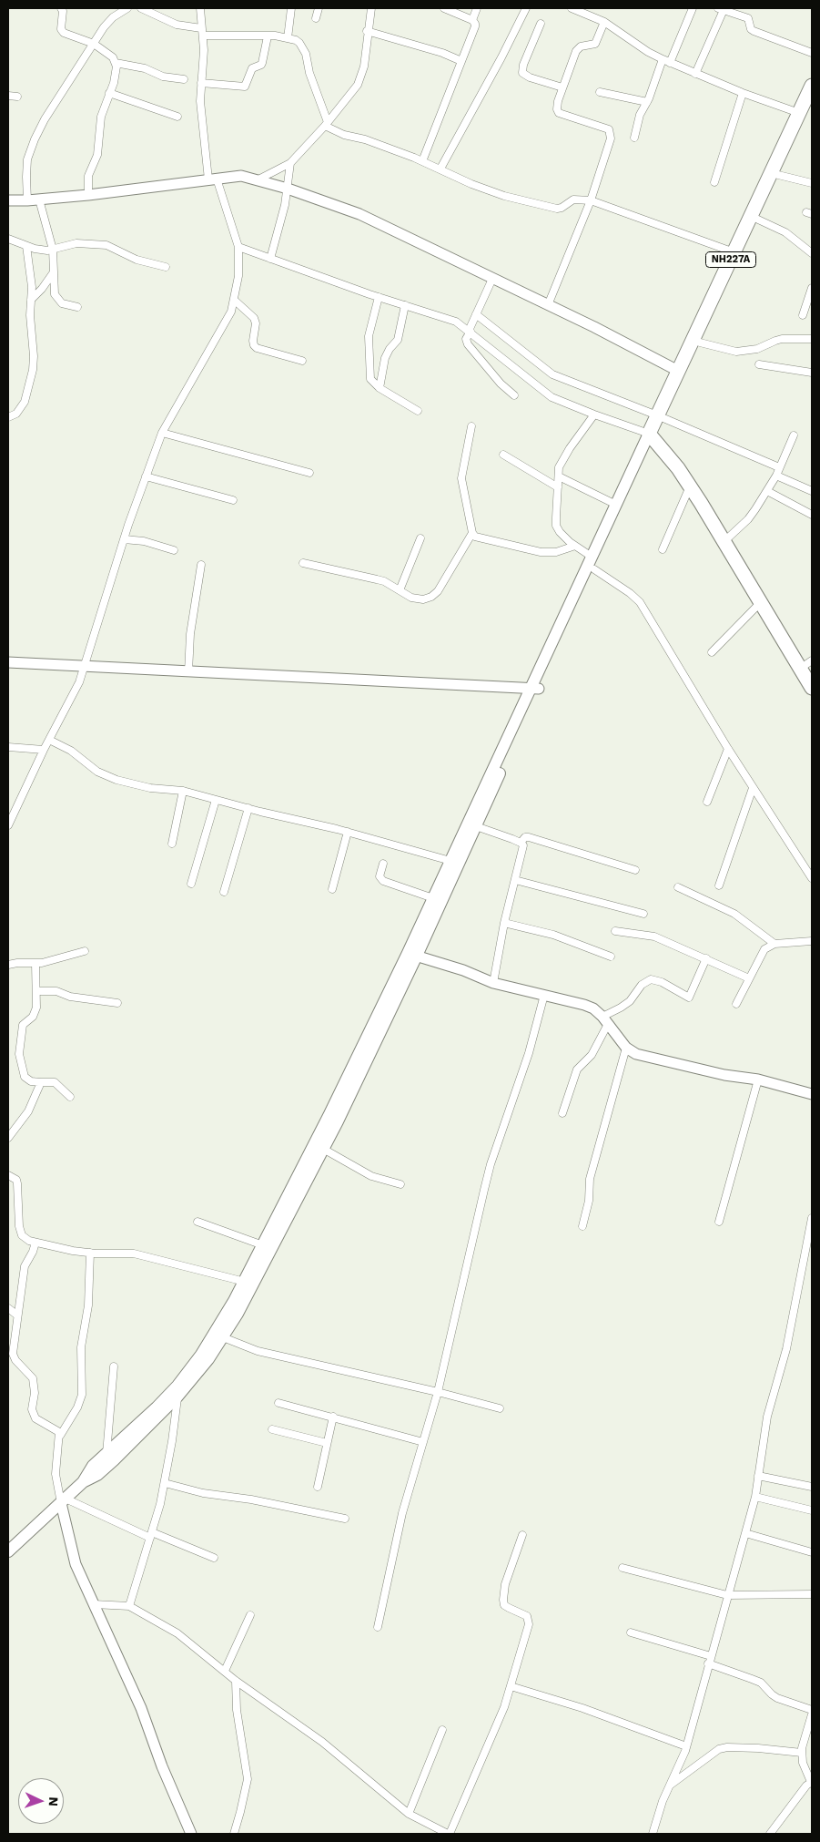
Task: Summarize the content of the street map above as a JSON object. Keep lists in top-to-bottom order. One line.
{"streets":{"highway":["NH227A"]},"north":"right"}
